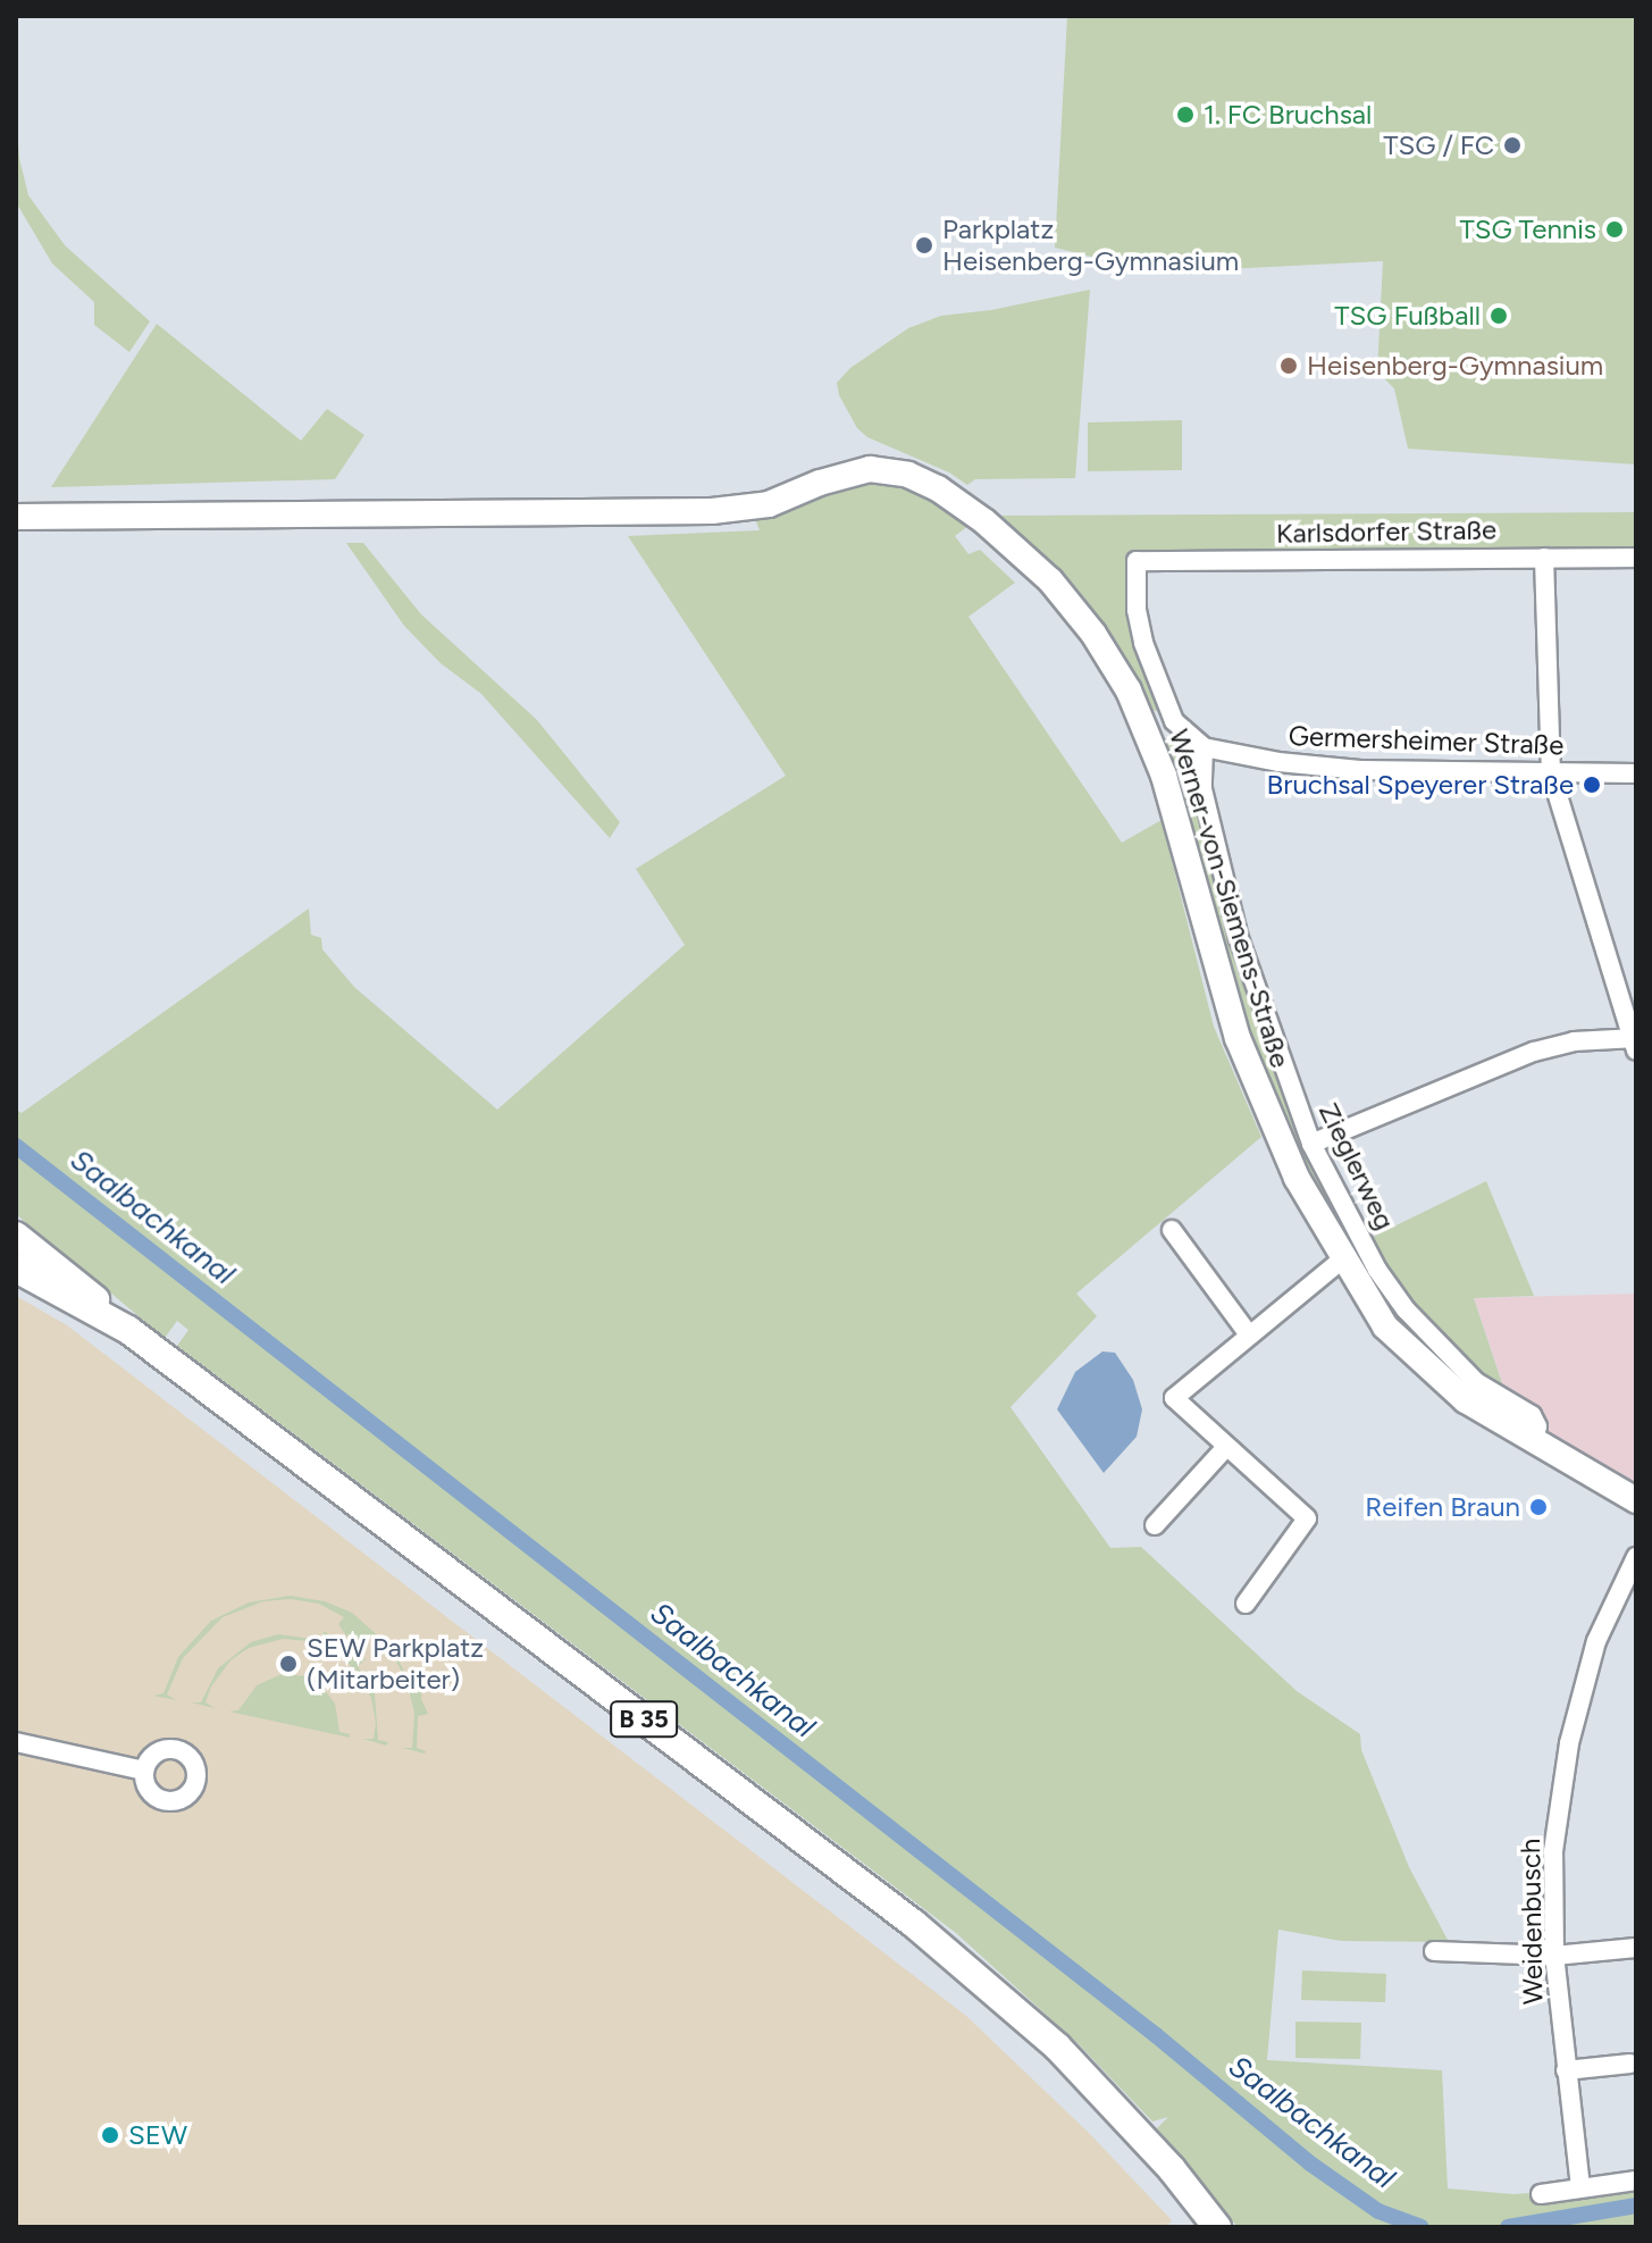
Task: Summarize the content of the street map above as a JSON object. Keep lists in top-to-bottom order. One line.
{"streets":{"main road":["Werner-von-Siemens-Straße","B 35"],"street":["Karlsdorfer Straße","Germersheimer Straße","Zieglerweg","Weidenbusch"]},"crossings":[["Germersheimer Straße","Zieglerweg"],["Werner-von-Siemens-Straße","Zieglerweg"]],"water":["Saalbachkanal"],"places":["1. FC Bruchsal","TSG / FC","TSG Tennis","Parkplatz Heisenberg-Gymnasium","TSG Fußball","Heisenberg-Gymnasium","Bruchsal Speyerer Straße","Reifen Braun","SEW Parkplatz (Mitarbeiter)","SEW"]}
